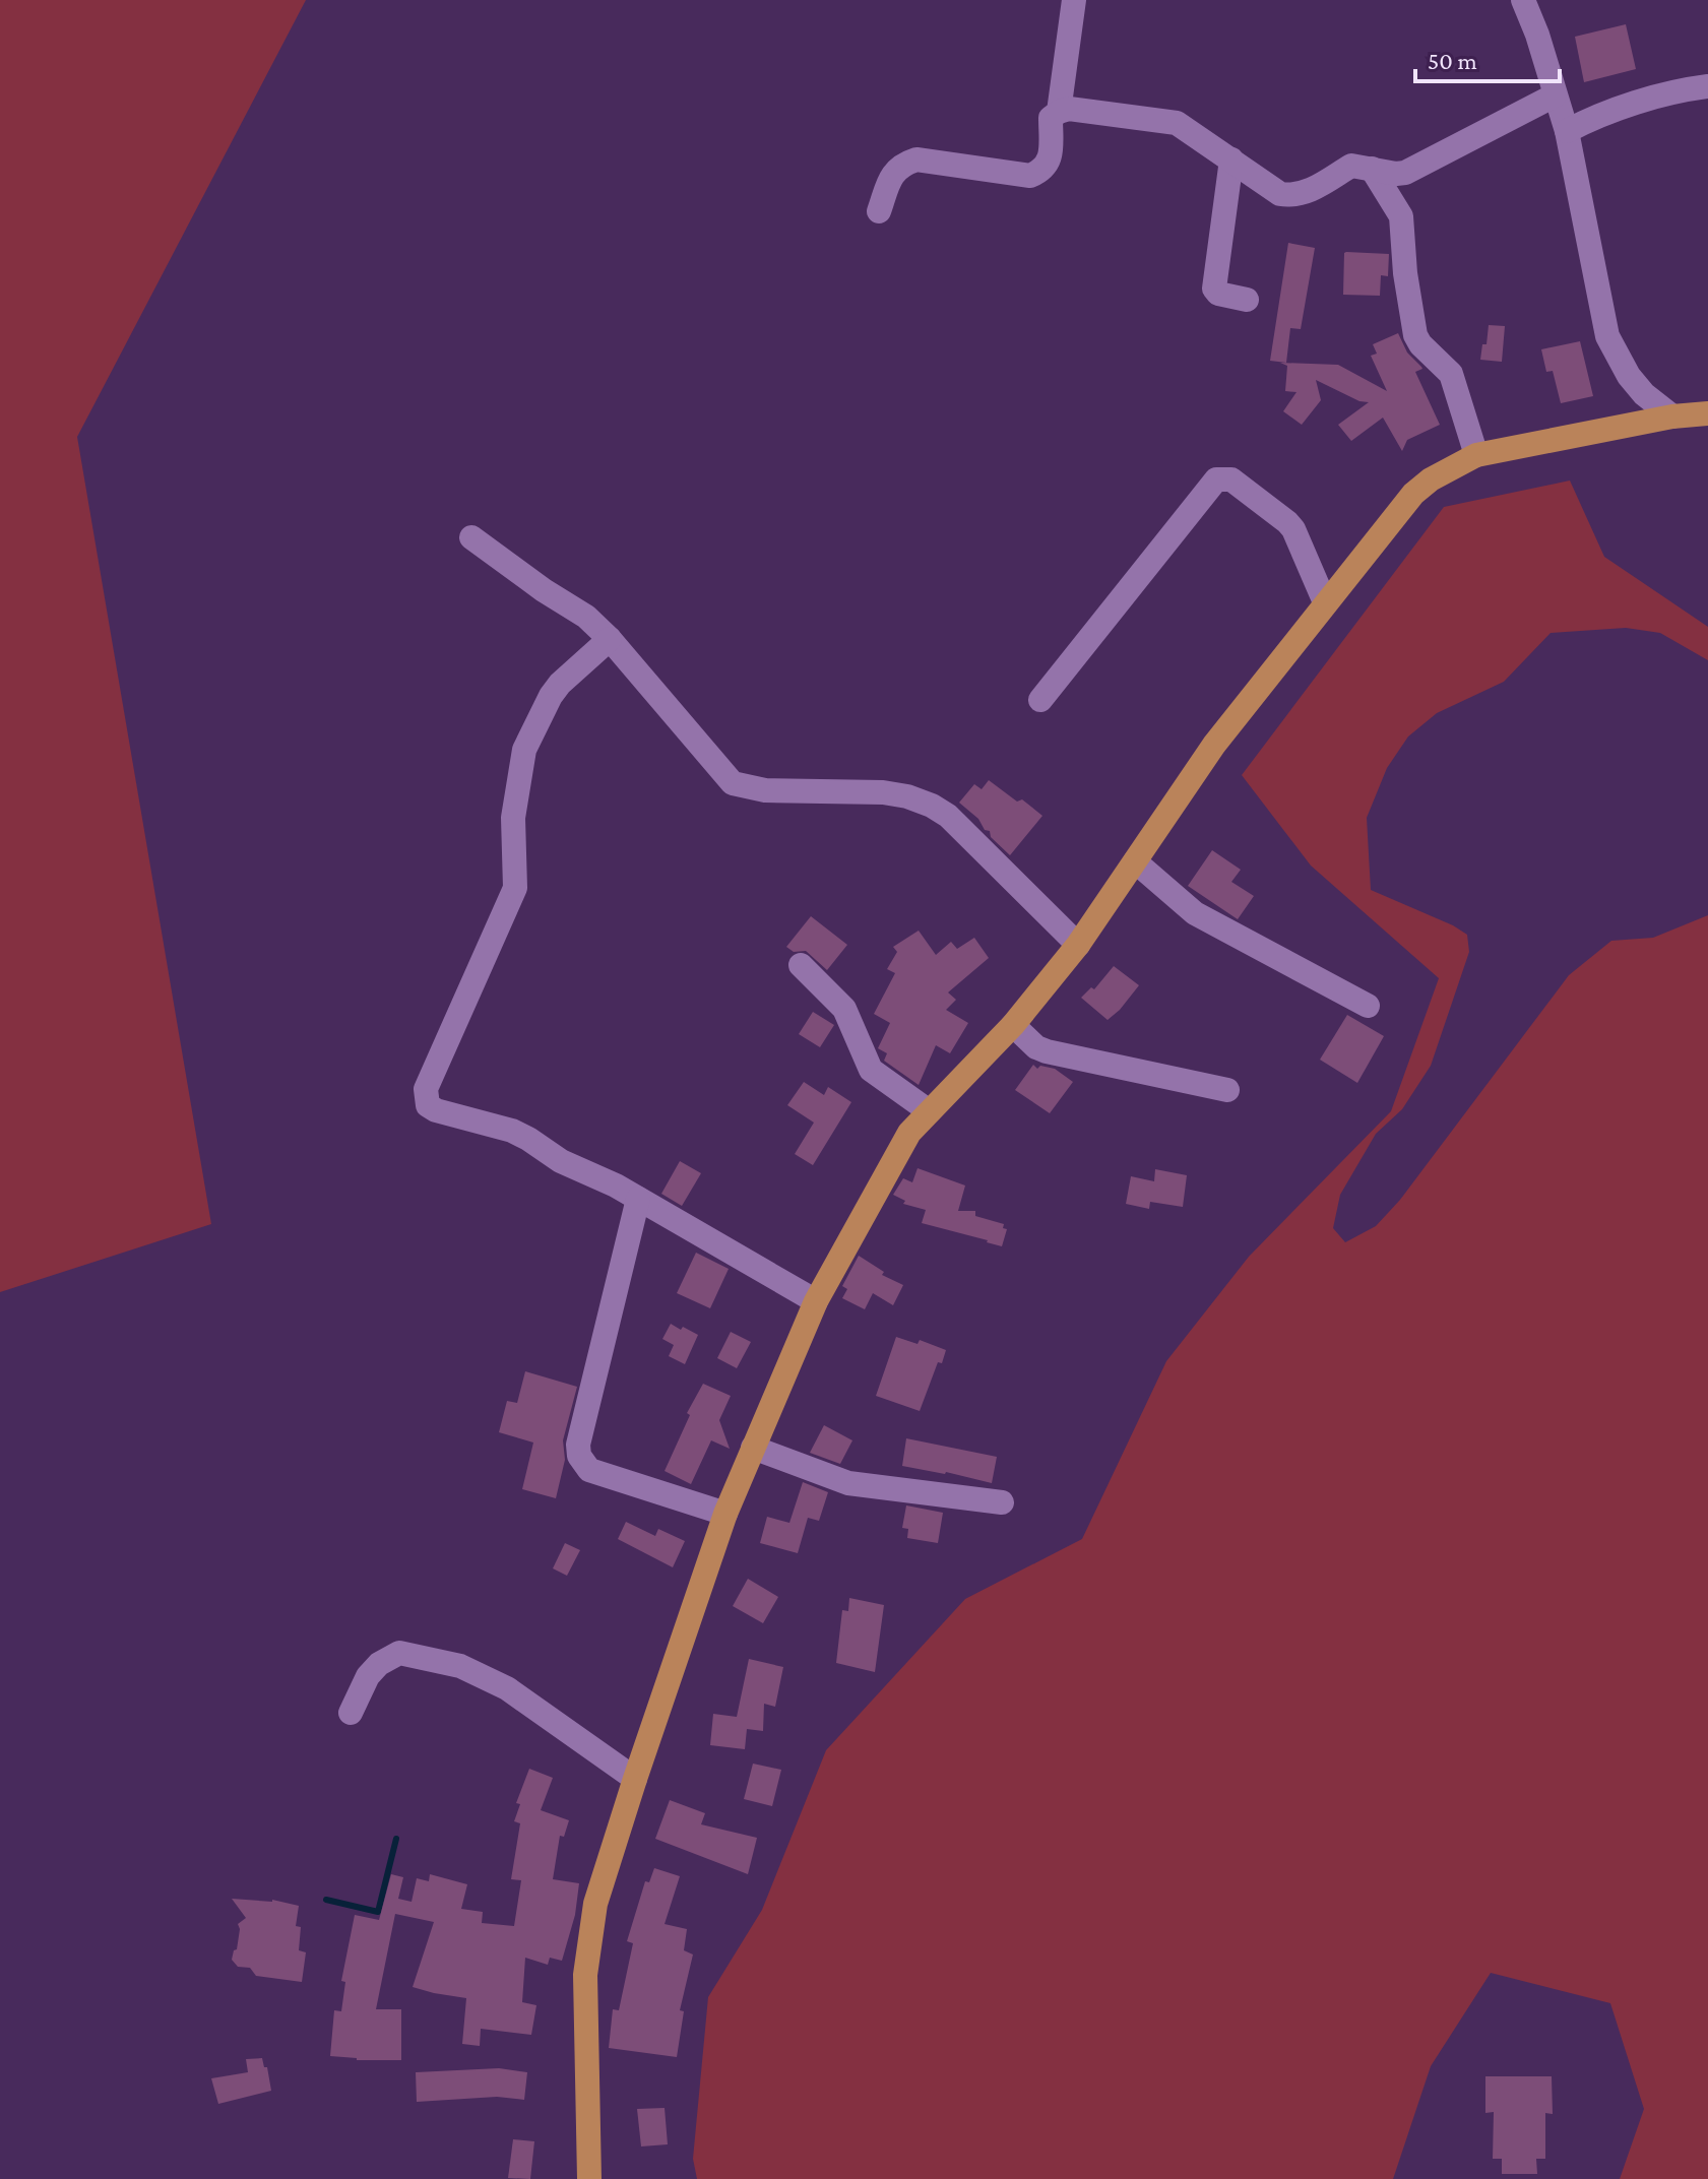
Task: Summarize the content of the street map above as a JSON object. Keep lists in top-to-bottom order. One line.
{"scale_bar":"50 m"}
